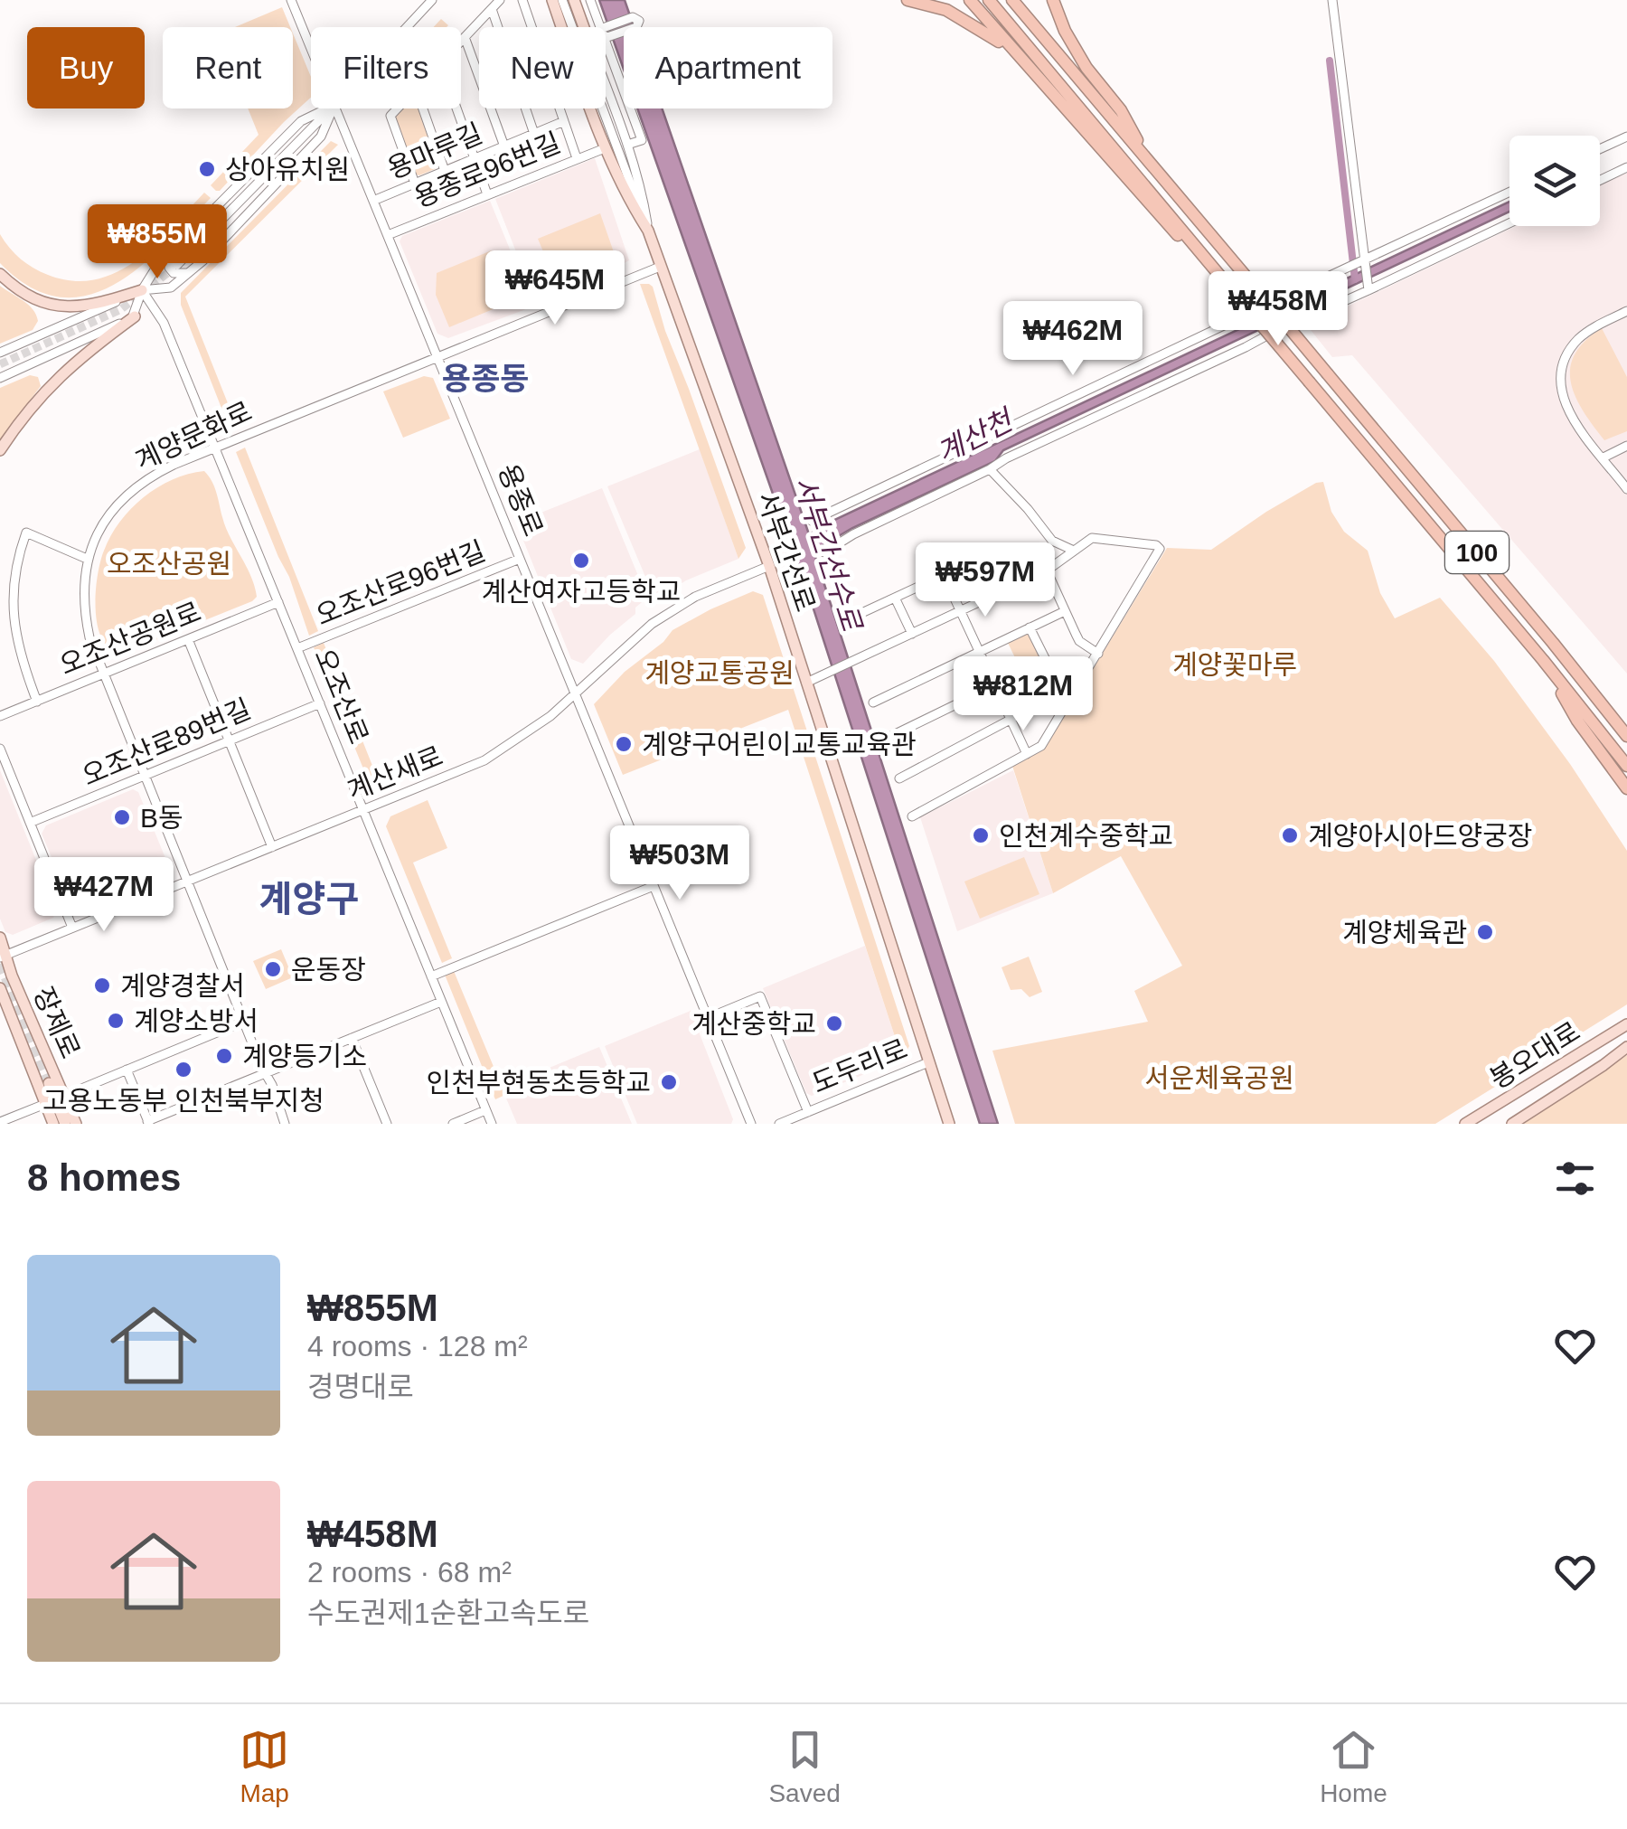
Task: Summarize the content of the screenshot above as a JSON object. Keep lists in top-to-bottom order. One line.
{"streets":{"highway":["100"],"main road":["서부간선로","장제로","봉오대로"],"street":["용마루길","용종로96번길","계양문화로","용종로","오조산로96번길","오조산공원로","오조산로","오조산로89번길","계산새로","도두리로"]},"crossings":[["용마루길","용종로"],["용종로96번길","용종로"],["계양문화로","용종로"],["계양문화로","서부간선로"],["계양문화로","오조산공원로"],["계양문화로","오조산로"],["계양문화로","오조산로89번길"],["계양문화로","계산새로"],["용종로","오조산로96번길"],["용종로","계산새로"],["용종로","도두리로"],["서부간선로","계산새로"],["서부간선로","도두리로"],["오조산로96번길","오조산로"],["오조산공원로","오조산로"],["오조산로","오조산로89번길"],["오조산로","계산새로"],["계산새로","장제로"]],"districts":["용종동","계양구"],"water":["계산천","서부간선수로"],"parks":["오조산공원","계양꽃마루","계양교통공원","서운체육공원"],"places":["상아유치원","계산여자고등학교","계양구어린이교통교육관","B동","인천계수중학교","계양아시아드양궁장","계양체육관","운동장","계양경찰서","계양소방서","계산중학교","계양등기소","고용노동부 인천북부지청","인천부현동초등학교"],"page":{"chip":["Buy","Rent","Filters","New","Apartment"],"price":["₩855M","₩645M","₩458M","₩462M","₩597M","₩812M","₩503M","₩427M"],"heading":"8 homes","list":[{"name":"₩855M","note":"4 rooms · 128 m² · 경명대로"},{"name":"₩458M","note":"2 rooms · 68 m² · 수도권제1순환고속도로"}],"tabs":["Map","Saved","Home"]}}
